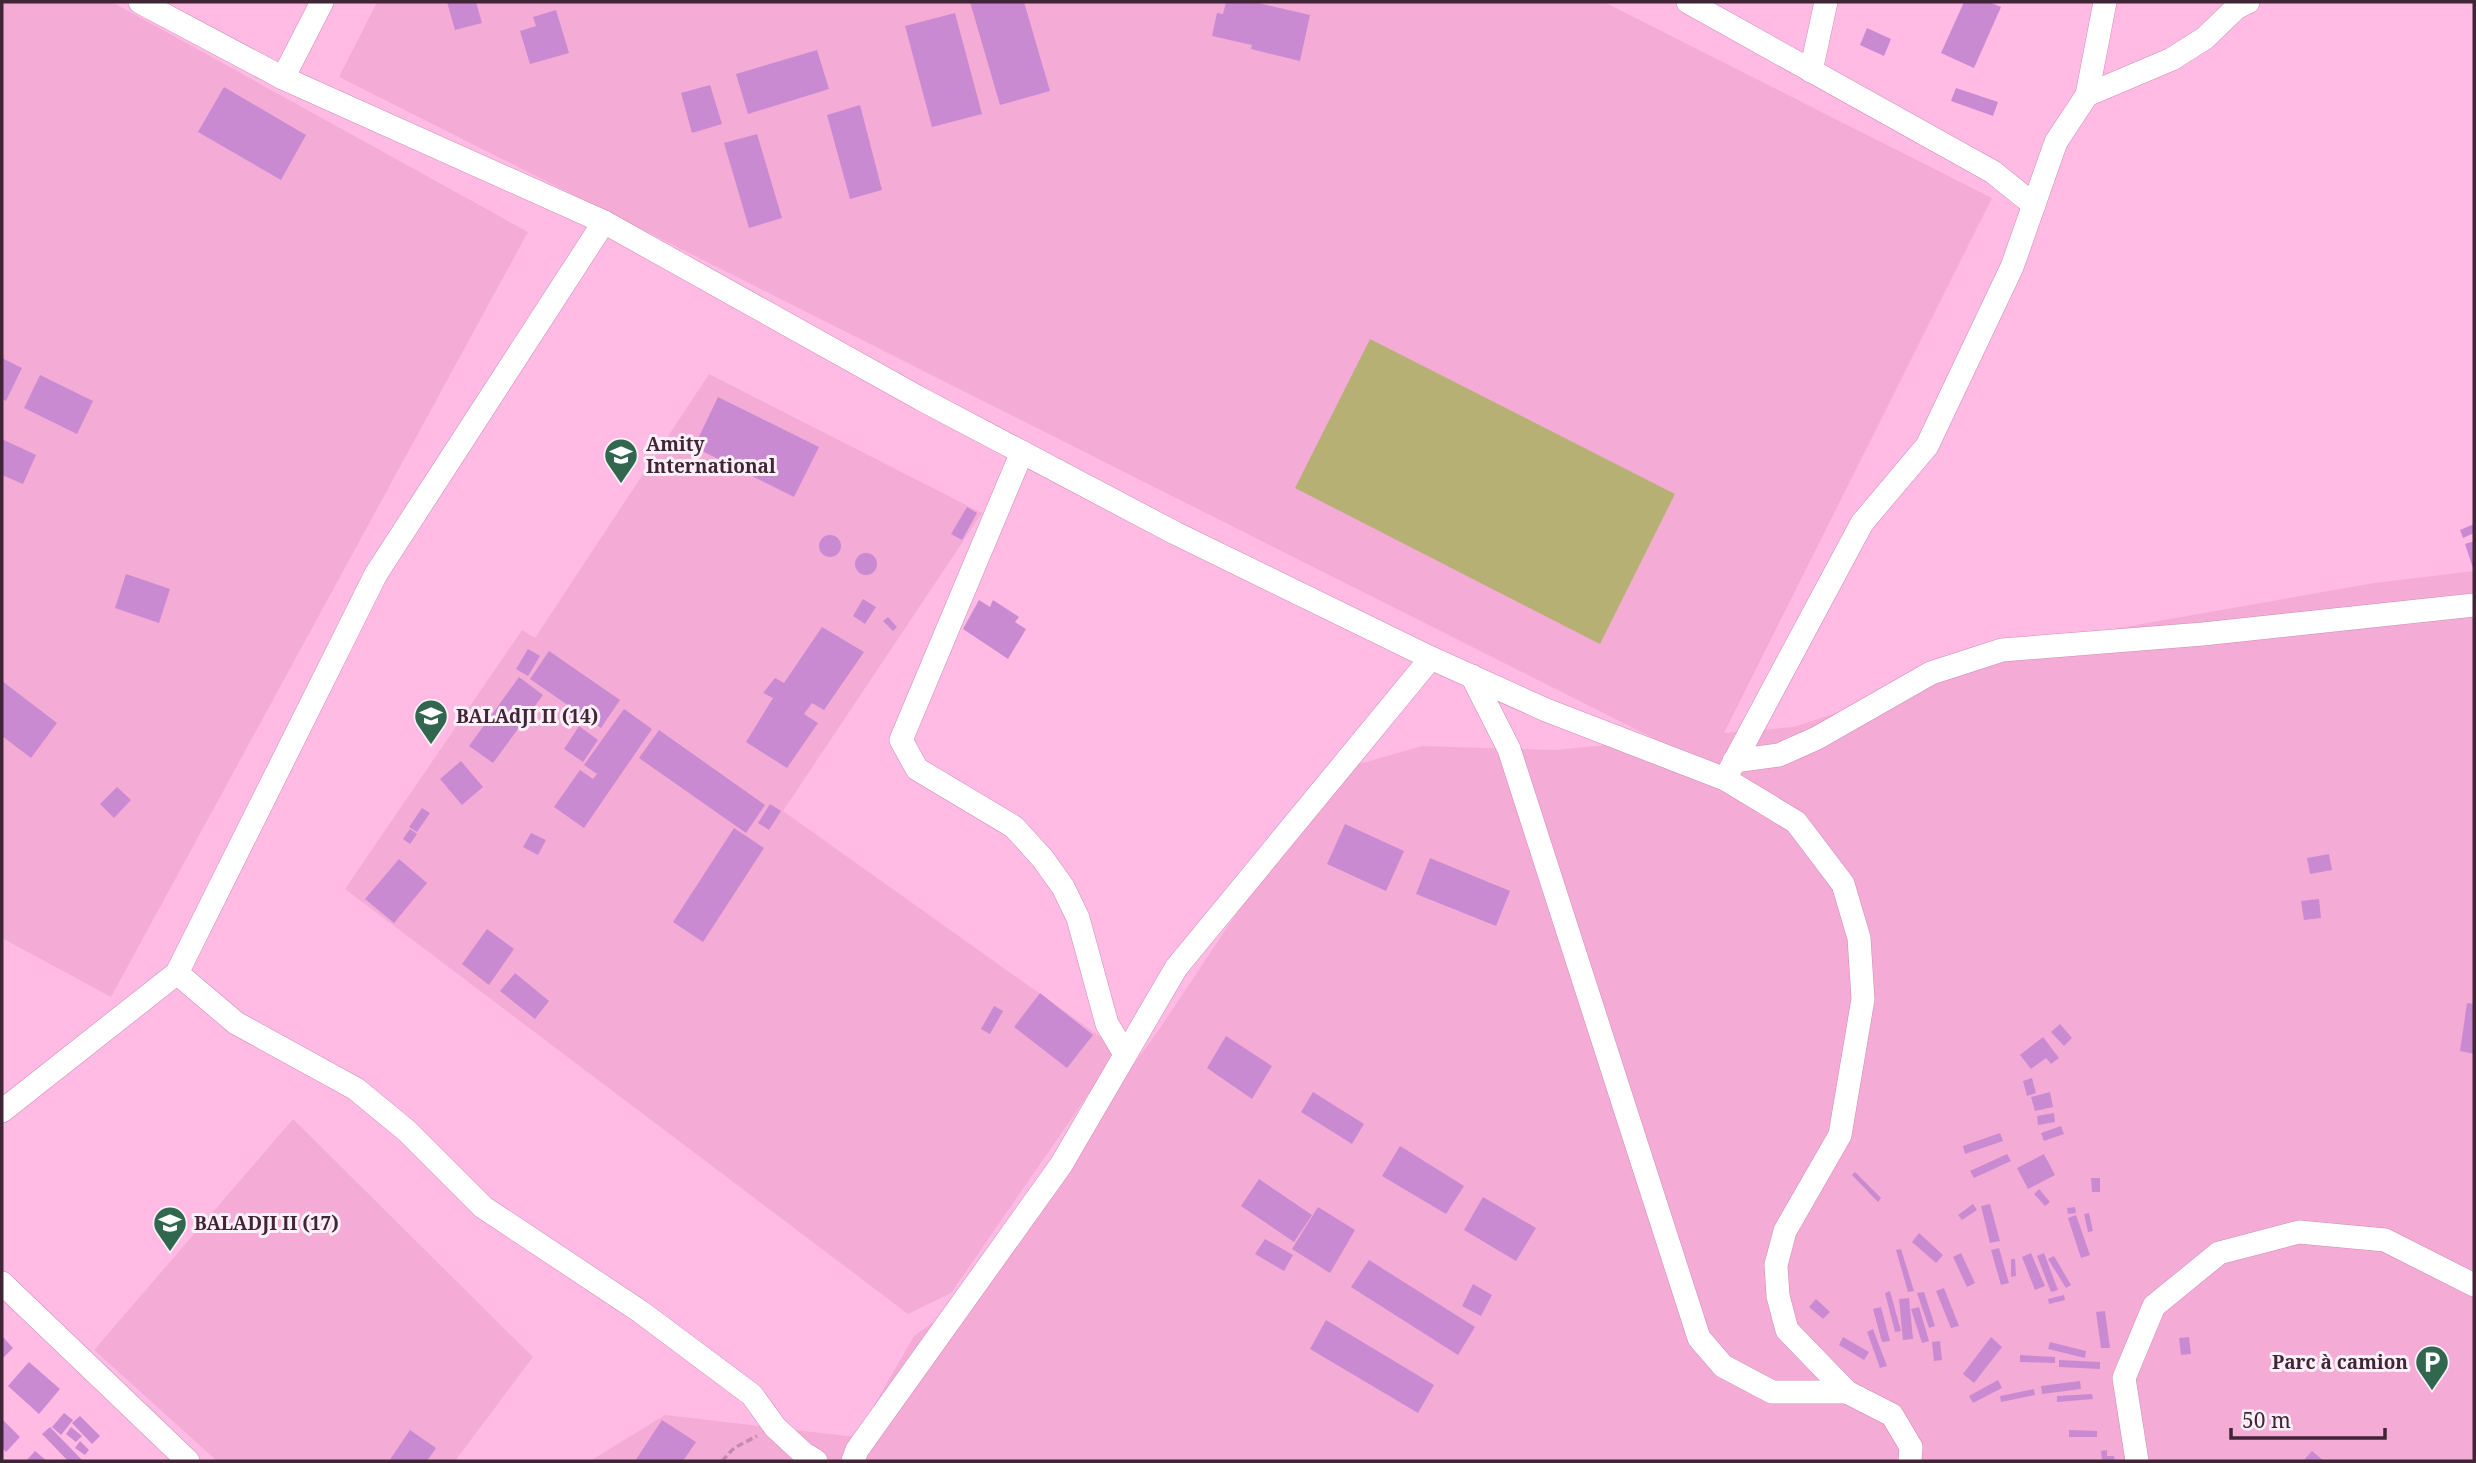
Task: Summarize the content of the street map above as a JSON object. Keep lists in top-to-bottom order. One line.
{"places":{"school or university":["Amity International","BALAdJI II (14)","BALADJI II (17)"],"parking":["Parc à camion"]},"scale_bar":"50 m"}
